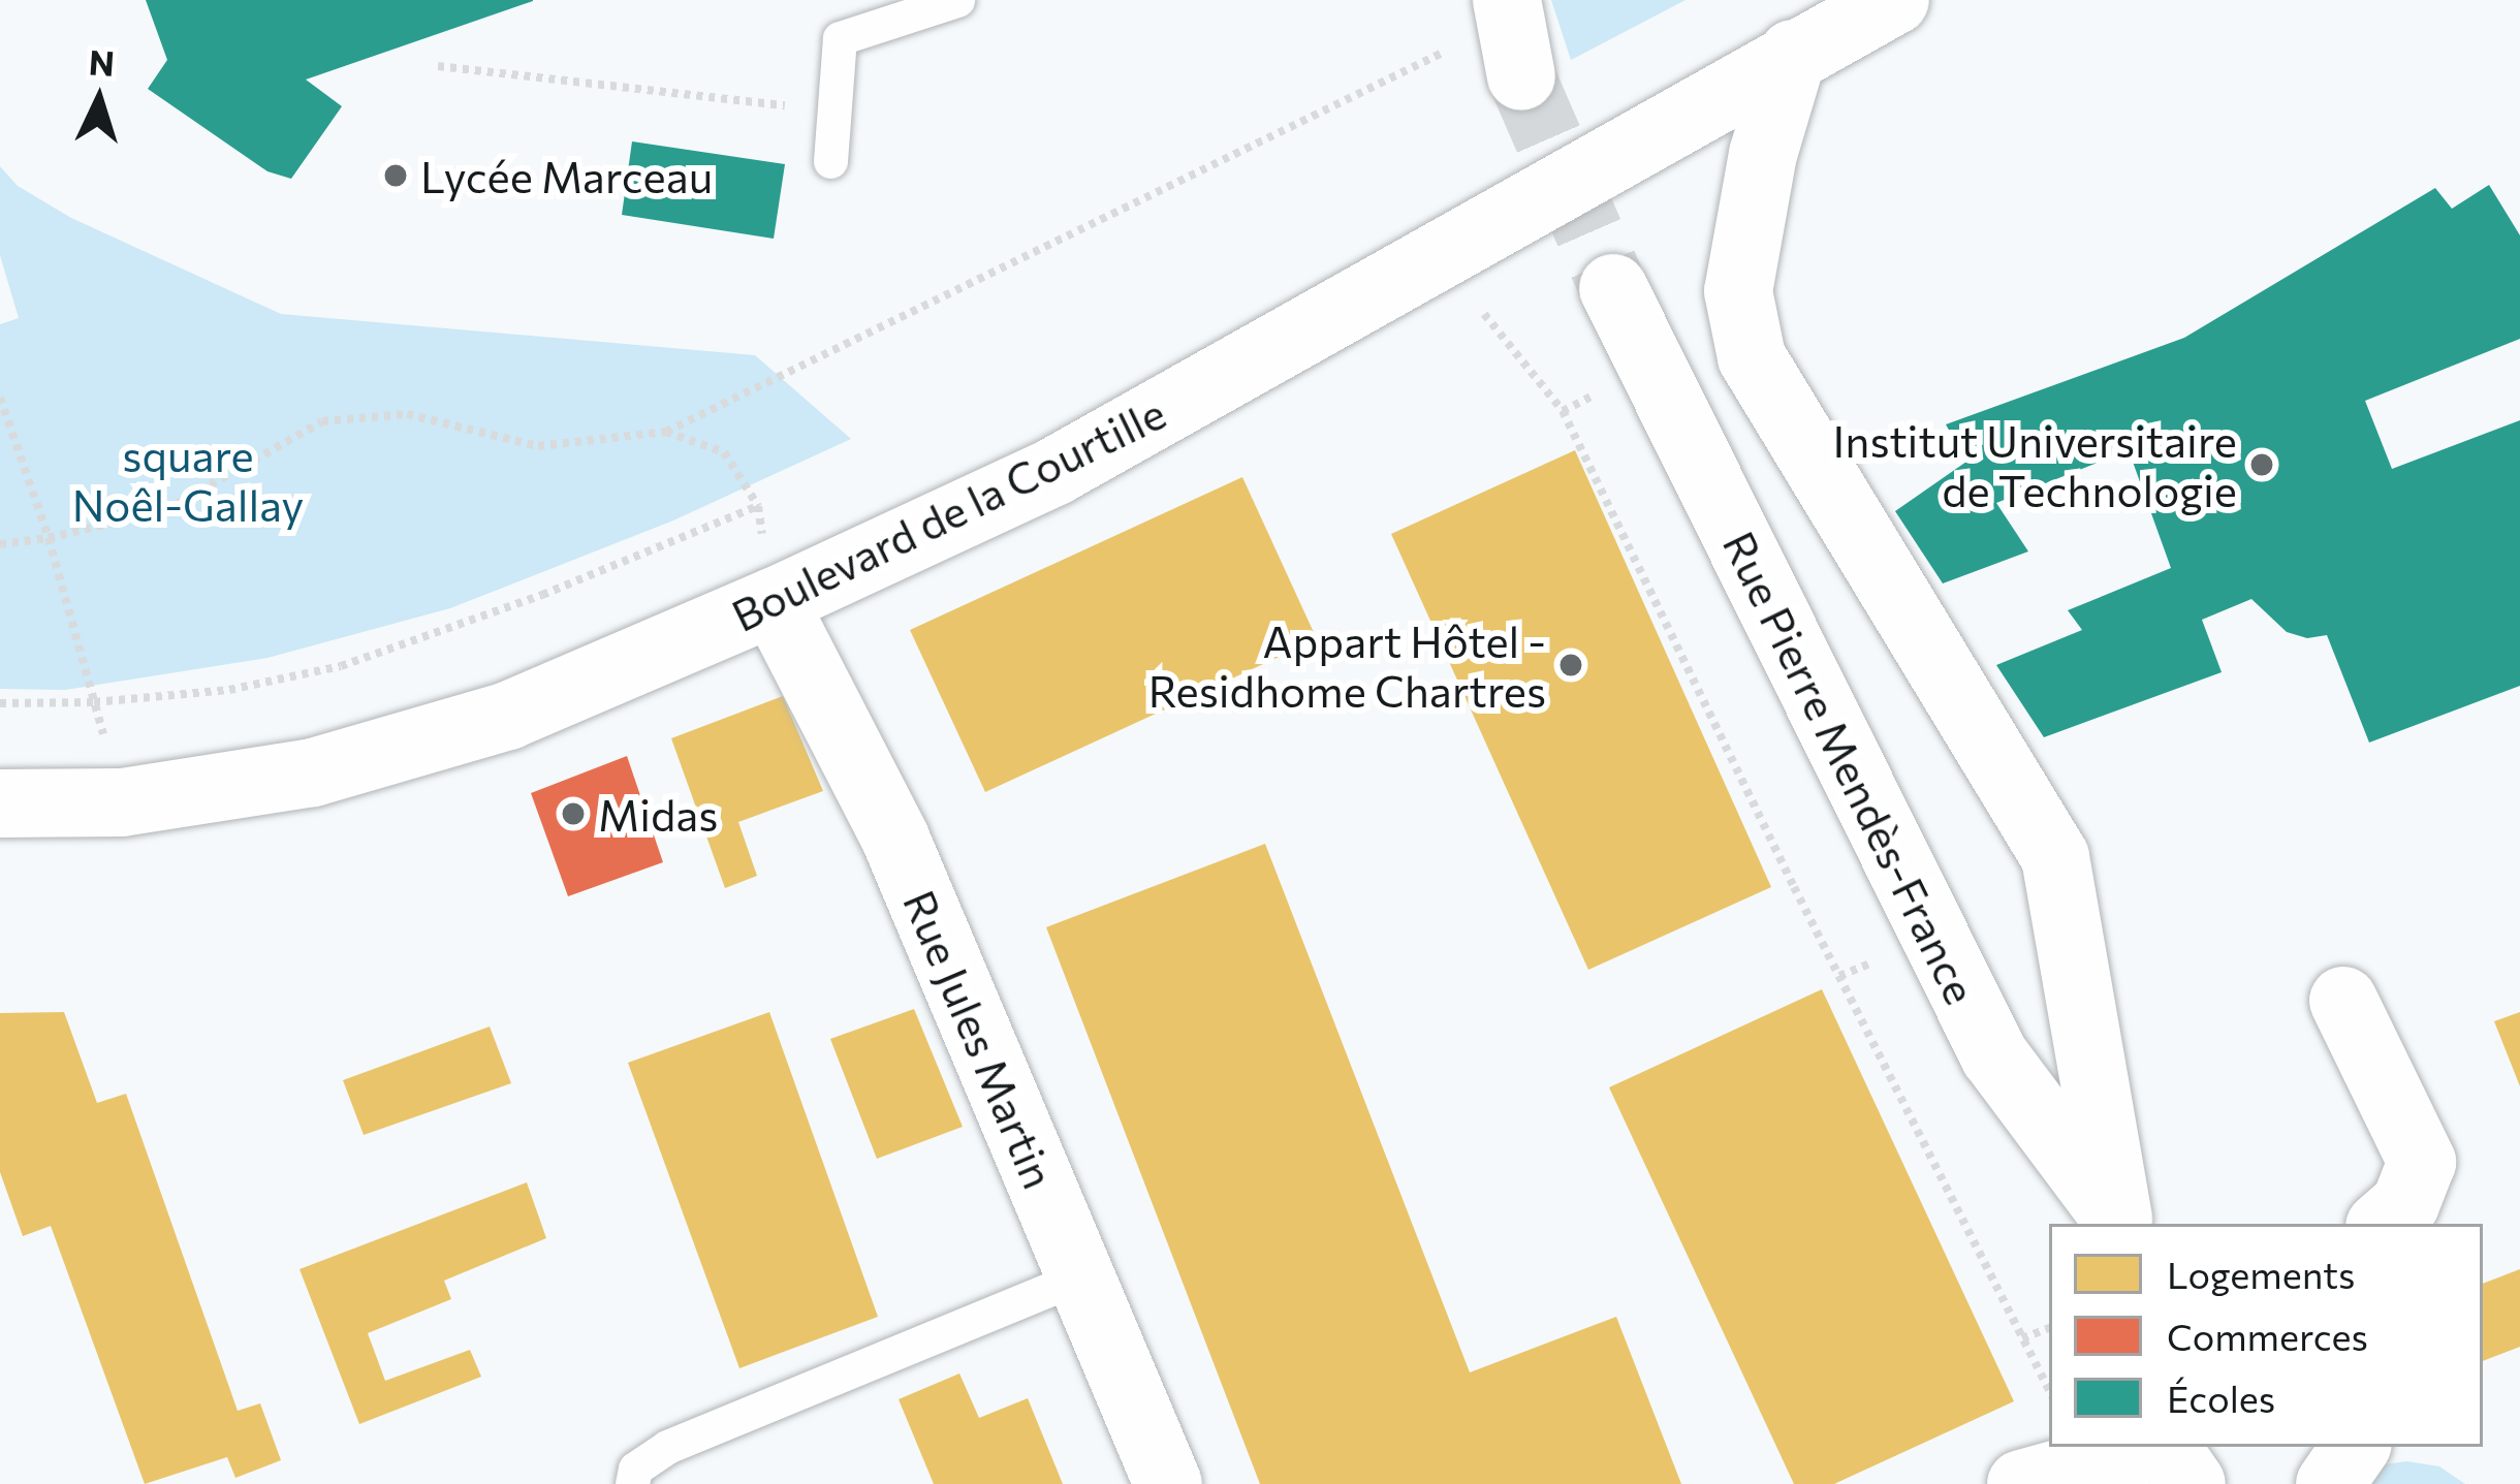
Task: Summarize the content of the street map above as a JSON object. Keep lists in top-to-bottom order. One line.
{"streets":{"main road":["Boulevard de la Courtille","Rue Pierre Mendès-France","Rue Jules Martin"]},"crossings":[["Boulevard de la Courtille","Rue Jules Martin"]],"parks":["square Noêl-Gallay"],"places":["Lycée Marceau","Institut Universitaire de Technologie","Appart Hôtel - Residhome Chartres","Midas"],"legend":["Logements","Commerces","Écoles"],"north":"top"}
